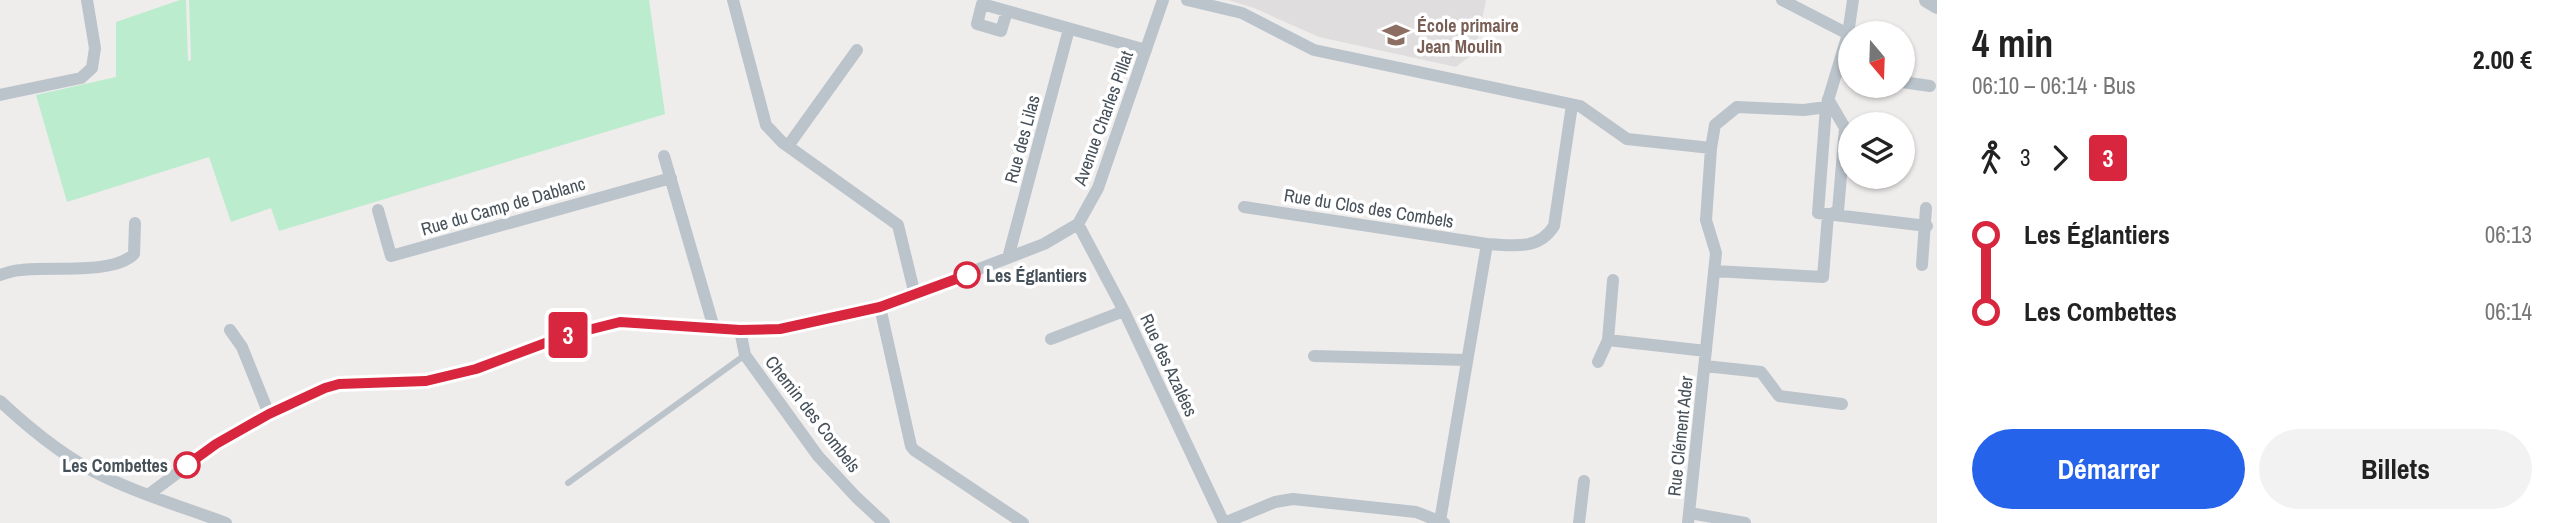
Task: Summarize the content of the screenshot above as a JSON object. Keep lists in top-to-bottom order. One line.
{"streets":{"street":["Avenue Charles Pillat","Rue des Lilas","Rue du Camp de Dablanc","Rue du Clos des Combels","Rue des Azalées","Chemin des Combels","Rue Clément Ader"]},"crossings":[["Avenue Charles Pillat","Rue des Azalées"]],"places":{"school or university":["École primaire Jean Moulin"],"other":["Les Églantiers","Les Combettes"]},"lines":["bus line 3"],"north":"bottom","page":{"on_map":"3","heading":["4 min","06:10 – 06:14 · Bus","2.00 €"],"legs":["3","3"],"list":[{"name":"Les Églantiers","value":"06:13"},{"name":"Les Combettes","value":"06:14"}],"buttons":["Démarrer","Billets"]}}
